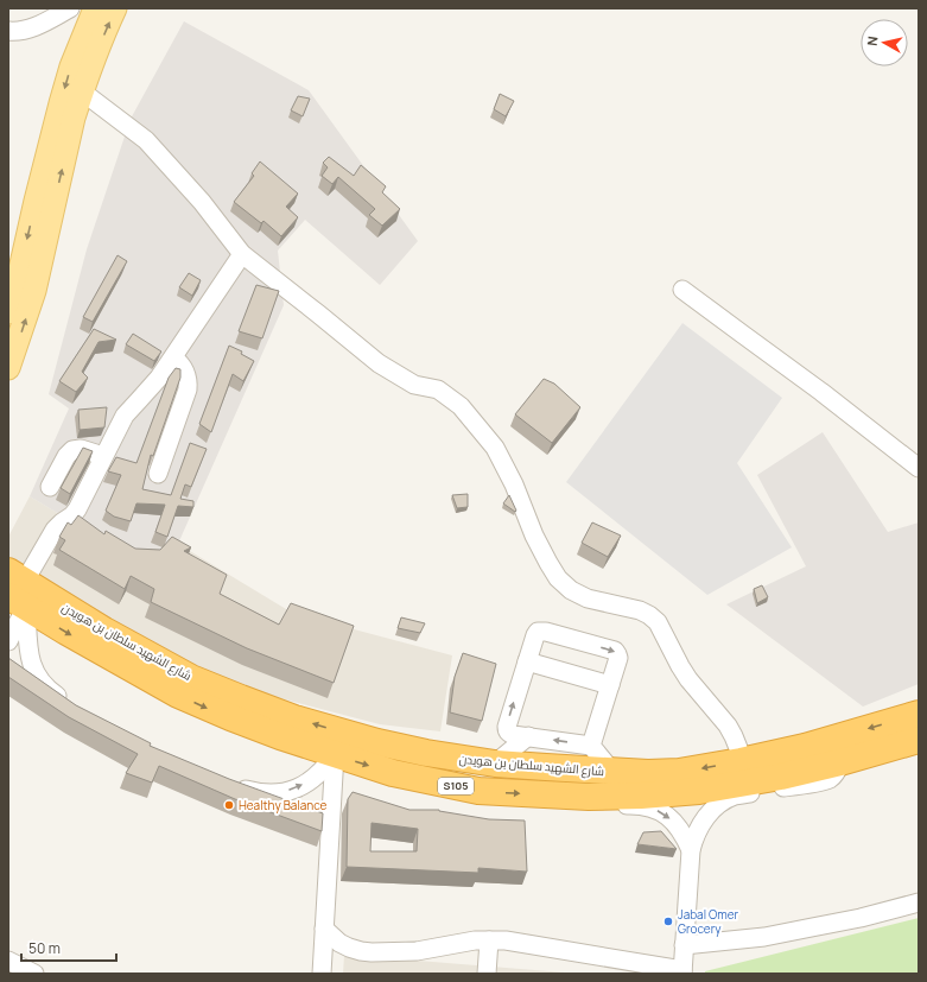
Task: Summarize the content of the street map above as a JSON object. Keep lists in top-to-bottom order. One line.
{"streets":{"highway":["شارع الشهيد سلطان بن هويدن","S105"]},"places":["Healthy Balance","Jabal Omer Grocery"],"scale_bar":"50 m","north":"left"}
